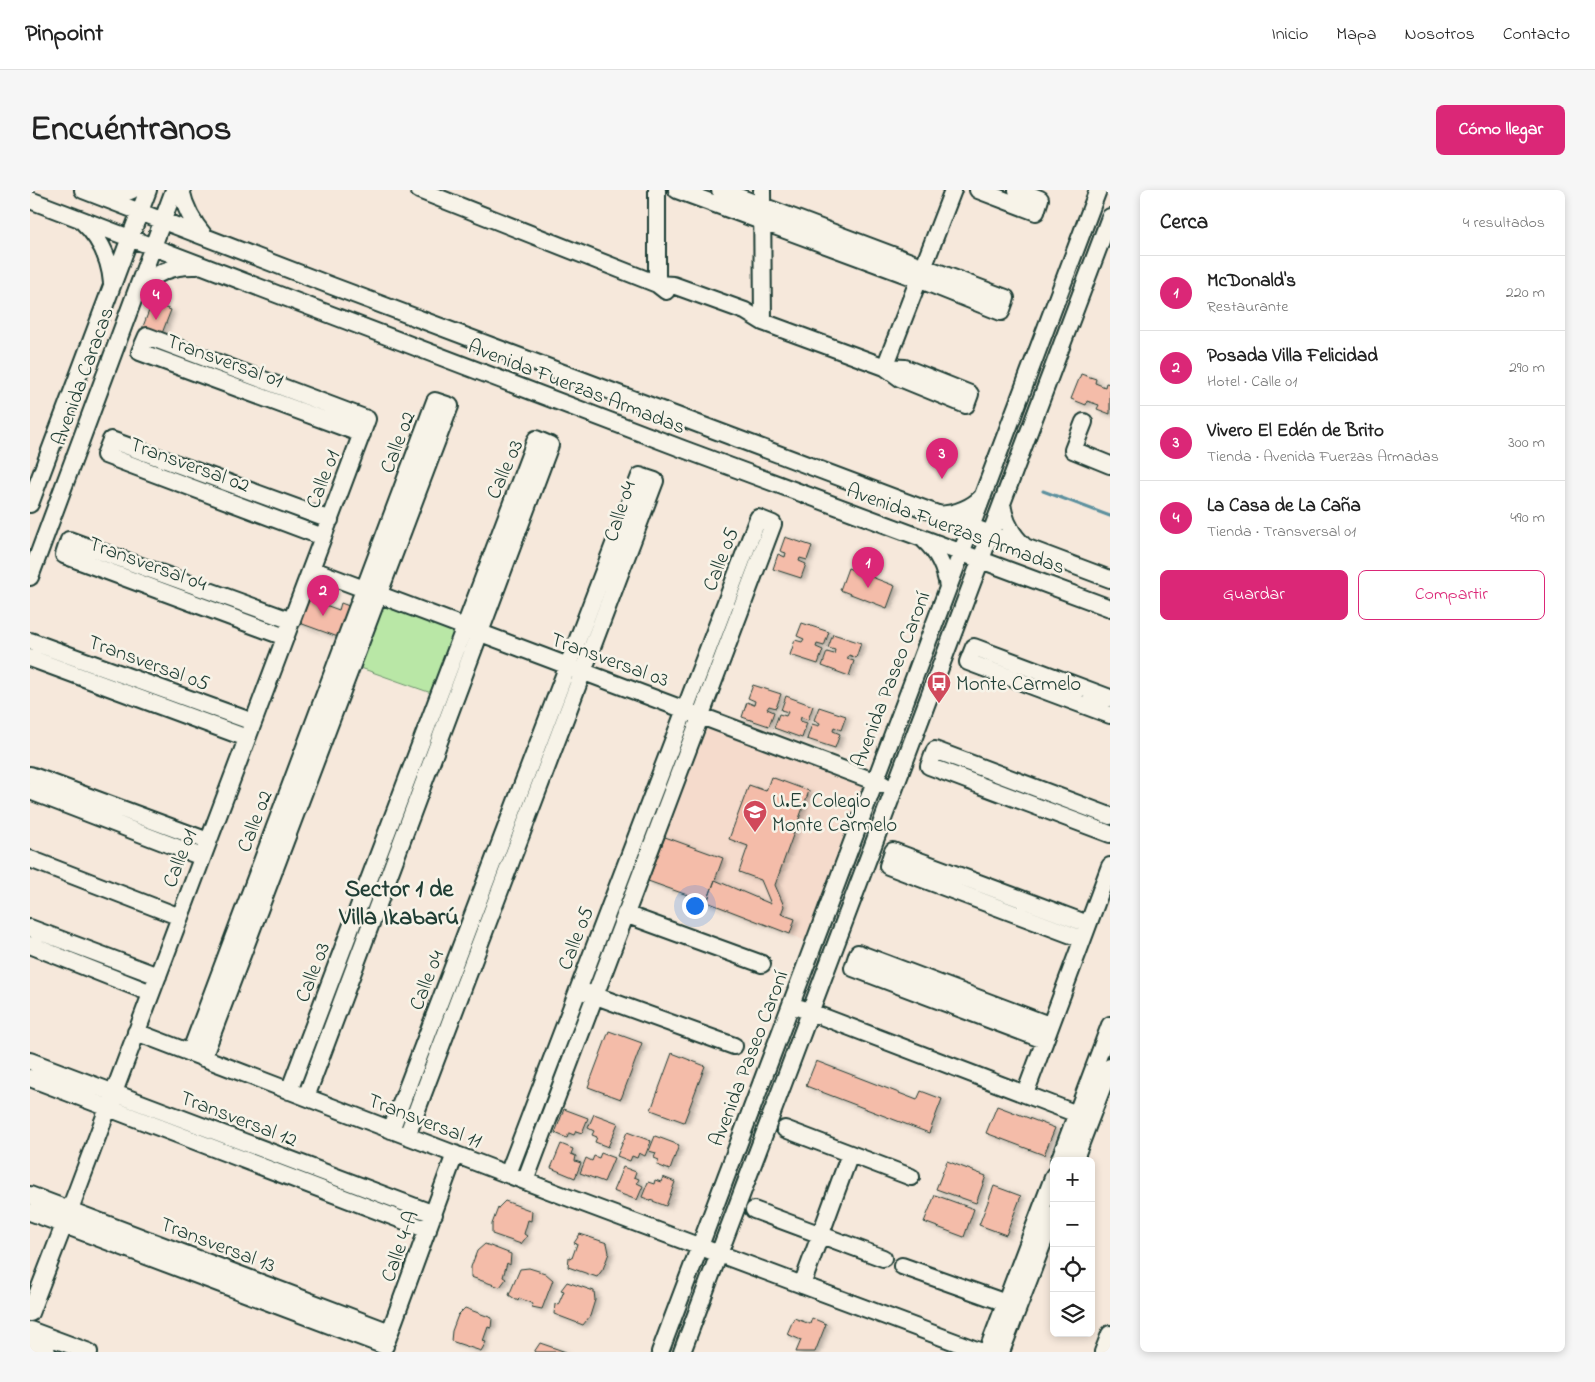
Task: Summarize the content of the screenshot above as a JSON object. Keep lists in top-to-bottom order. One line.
{"streets":{"street":["Transversal 01","Avenida Caracas","Avenida Fuerzas Armadas","Calle 02","Transversal 02","Calle 03","Calle 01","Calle 04","Calle 05","Transversal 04","Transversal 03","Transversal 05","Avenida Paseo Caroní","Transversal 12","Transversal 11","Transversal 13","Calle 4-A"]},"crossings":[["Transversal 01","Calle 01"],["Avenida Caracas","Avenida Fuerzas Armadas"],["Avenida Fuerzas Armadas","Avenida Paseo Caroní"],["Calle 02","Transversal 03"],["Calle 02","Transversal 11"],["Transversal 02","Calle 01"],["Calle 03","Transversal 03"],["Calle 03","Transversal 11"],["Calle 01","Transversal 04"],["Calle 01","Transversal 03"],["Calle 01","Transversal 05"],["Calle 01","Transversal 12"],["Calle 01","Transversal 11"],["Calle 01","Transversal 13"],["Calle 04","Transversal 03"],["Calle 04","Transversal 11"],["Calle 05","Transversal 03"],["Calle 05","Transversal 11"],["Transversal 03","Avenida Paseo Caroní"],["Avenida Paseo Caroní","Transversal 11"],["Transversal 12","Calle 4-A"],["Transversal 11","Calle 4-A"],["Transversal 13","Calle 4-A"]],"districts":["Sector 1 de Villa Ikabarú"],"places":{"bus stop":["Monte Carmelo"],"school or university":["U.E. Colegio Monte Carmelo"]},"page":{"header":"Pinpoint","nav":["Inicio","Mapa","Nosotros","Contacto"],"title":"Encuéntranos","buttons":["Cómo llegar",["Guardar","Compartir"]],"heading":["Cerca","4 resultados"],"list":[{"mark":"1","name":"McDonald's","note":"Restaurante","value":"220 m"},{"mark":"2","name":"Posada Villa Felicidad","note":"Hotel · Calle 01","value":"290 m"},{"mark":"3","name":"Vivero El Edén de Brito","note":"Tienda · Avenida Fuerzas Armadas","value":"300 m"},{"mark":"4","name":"La Casa de La Caña","note":"Tienda · Transversal 01","value":"490 m"}],"pins":["4","3","1","2"],"map_buttons":["+","−"]}}
